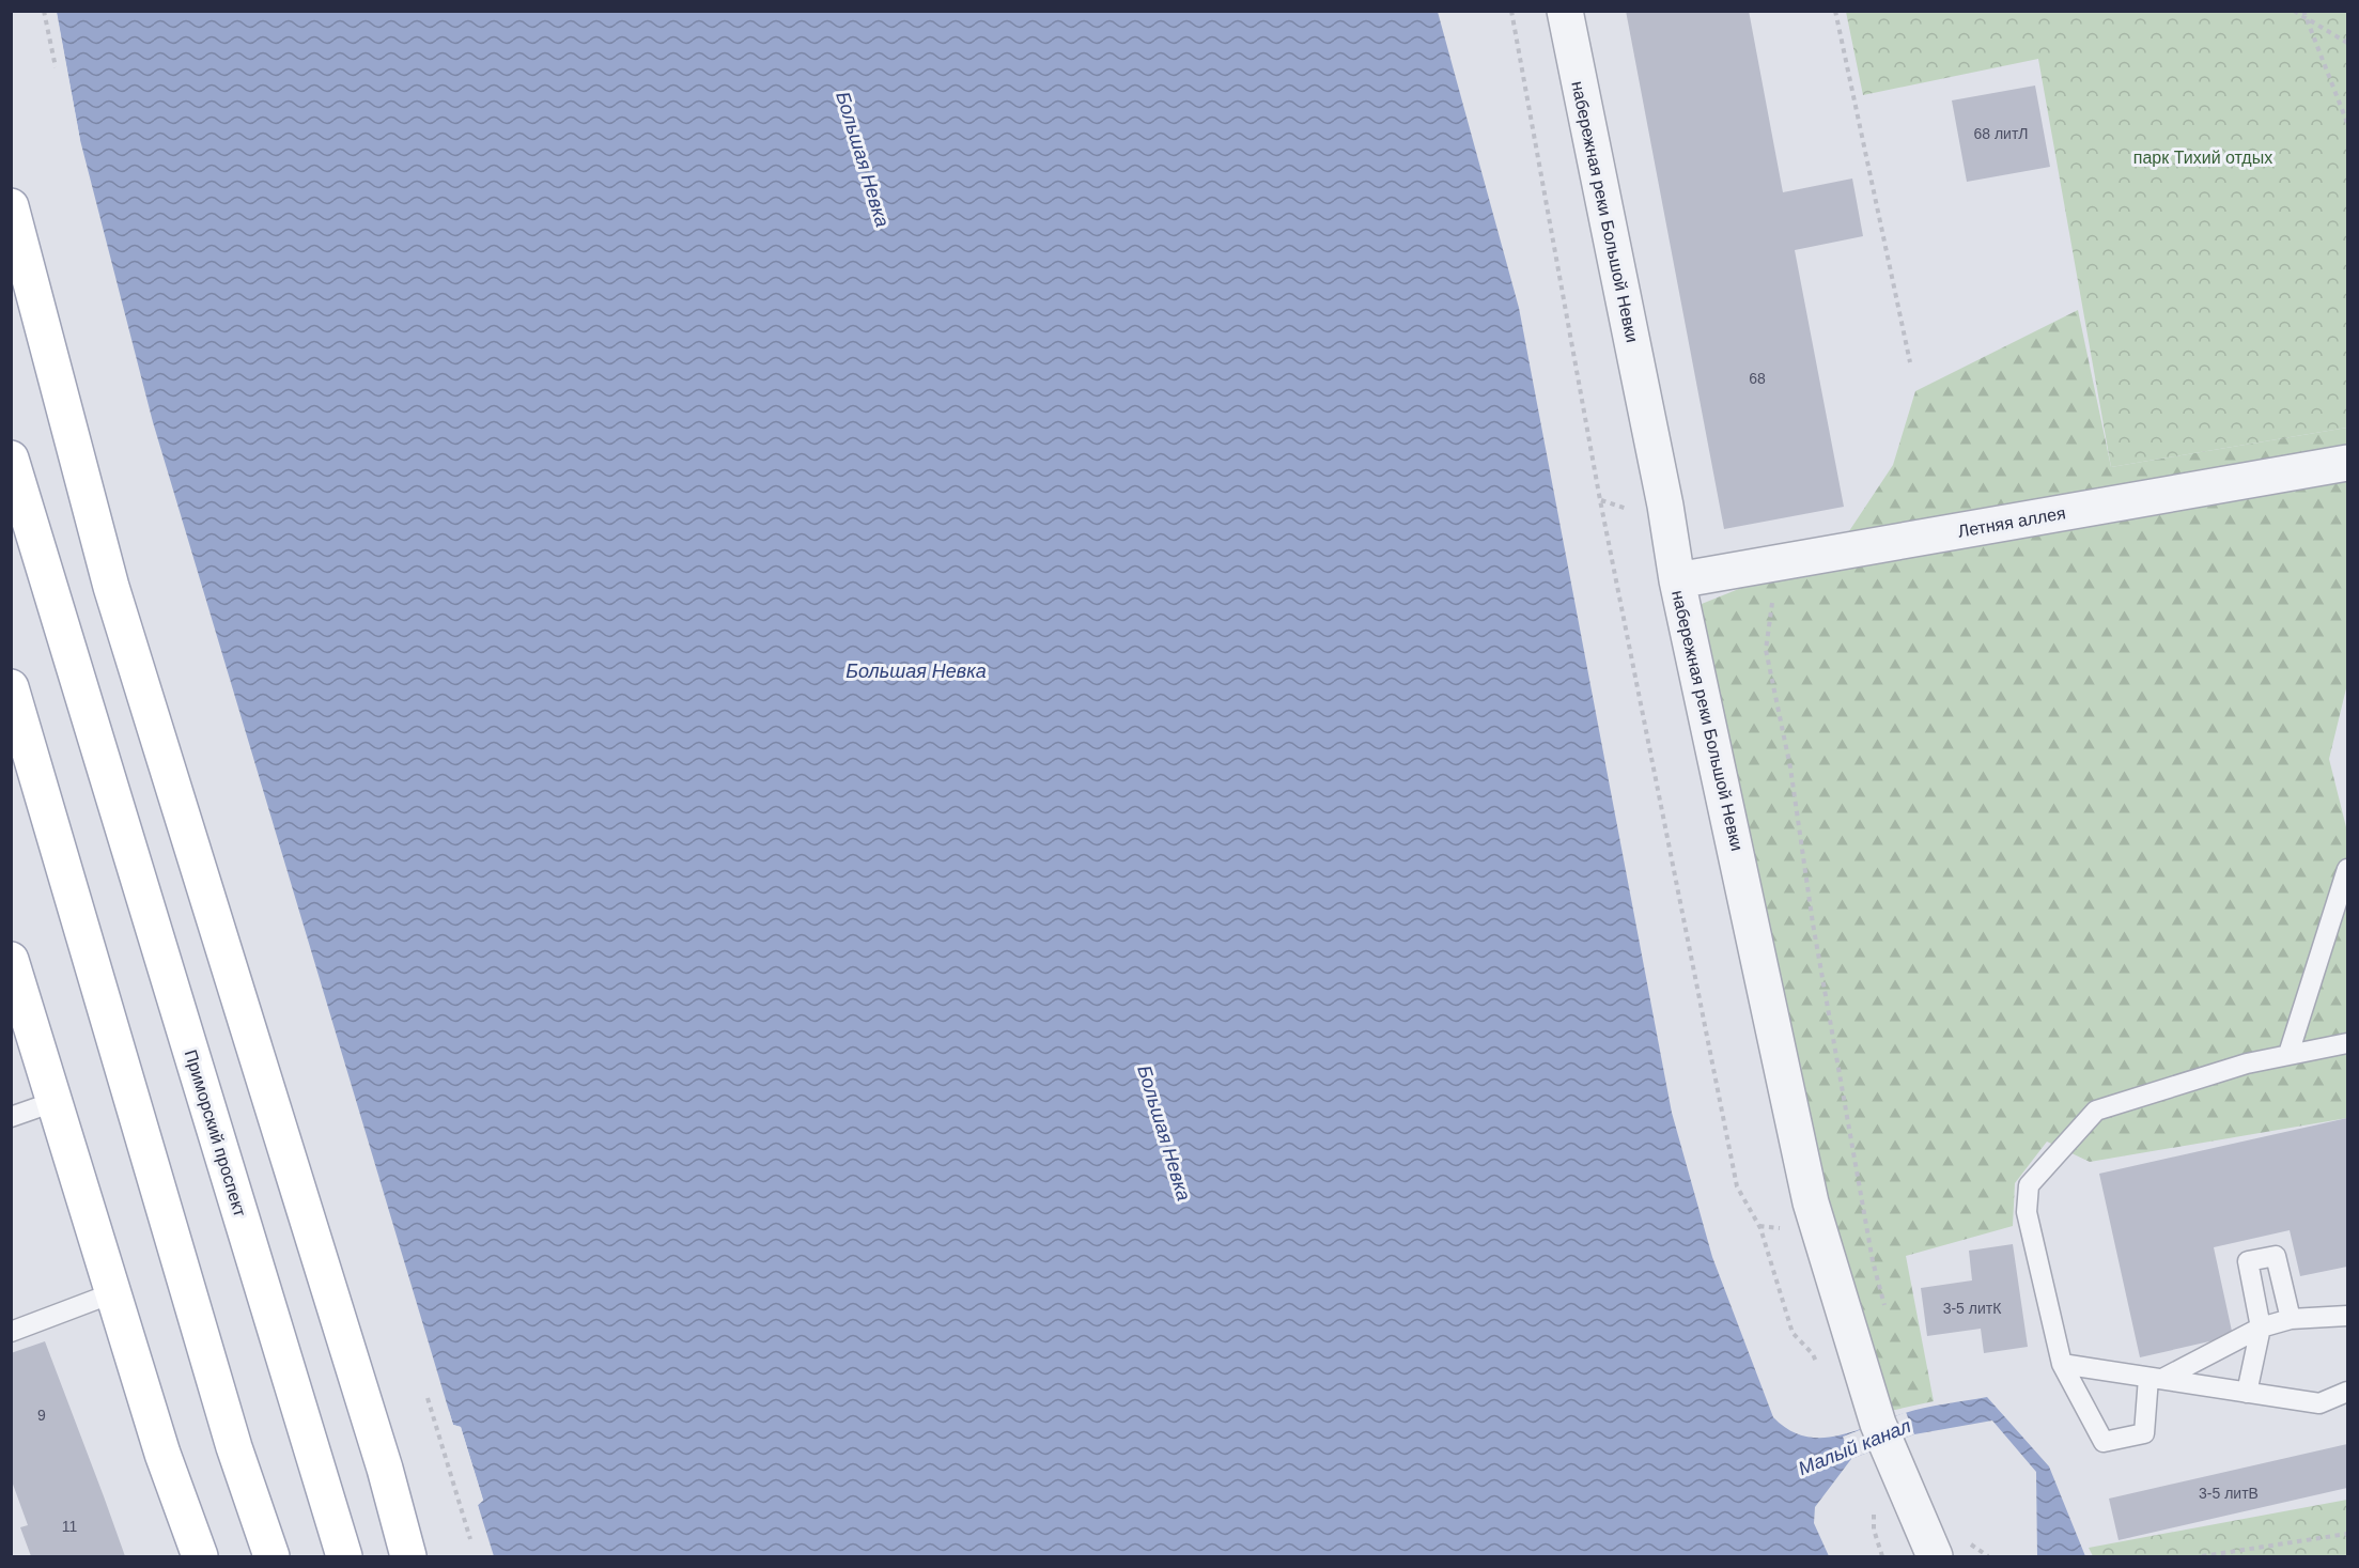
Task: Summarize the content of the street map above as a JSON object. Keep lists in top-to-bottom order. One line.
{"streets":{"main road":["Приморский проспект"],"street":["набережная реки Большой Невки","Летняя аллея"]},"crossings":[["набережная реки Большой Невки","Летняя аллея"]],"water":["Большая Невка","Малый канал"],"parks":["парк Тихий отдых"],"house_numbers":["68 литЛ","68","3-5 литК","9","3-5 литВ","11"]}
